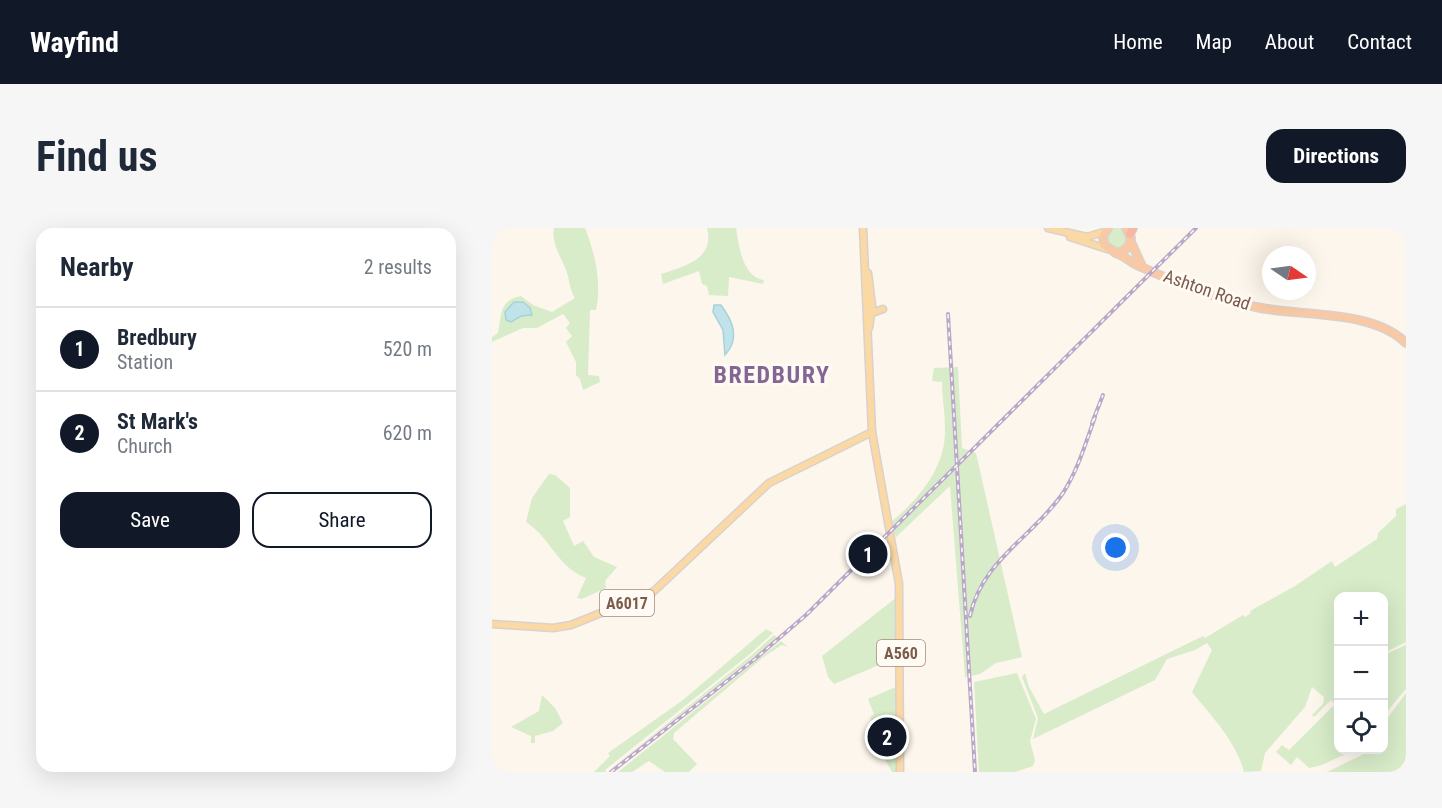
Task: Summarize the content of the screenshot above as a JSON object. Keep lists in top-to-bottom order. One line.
{"streets":{"highway":["Ashton Road"],"main road":["A6017","A560"]},"crossings":[["A6017","A560"]],"districts":["BREDBURY"],"north":"right","page":{"header":"Wayfind","nav":["Home","Map","About","Contact"],"buttons":["Directions",["Save","Share"]],"title":"Find us","heading":["Nearby","2 results"],"list":[{"mark":"1","name":"Bredbury","note":"Station","value":"520 m"},{"mark":"2","name":"St Mark's","note":"Church","value":"620 m"}],"pins":["1","2"],"map_buttons":["+","−"]}}
